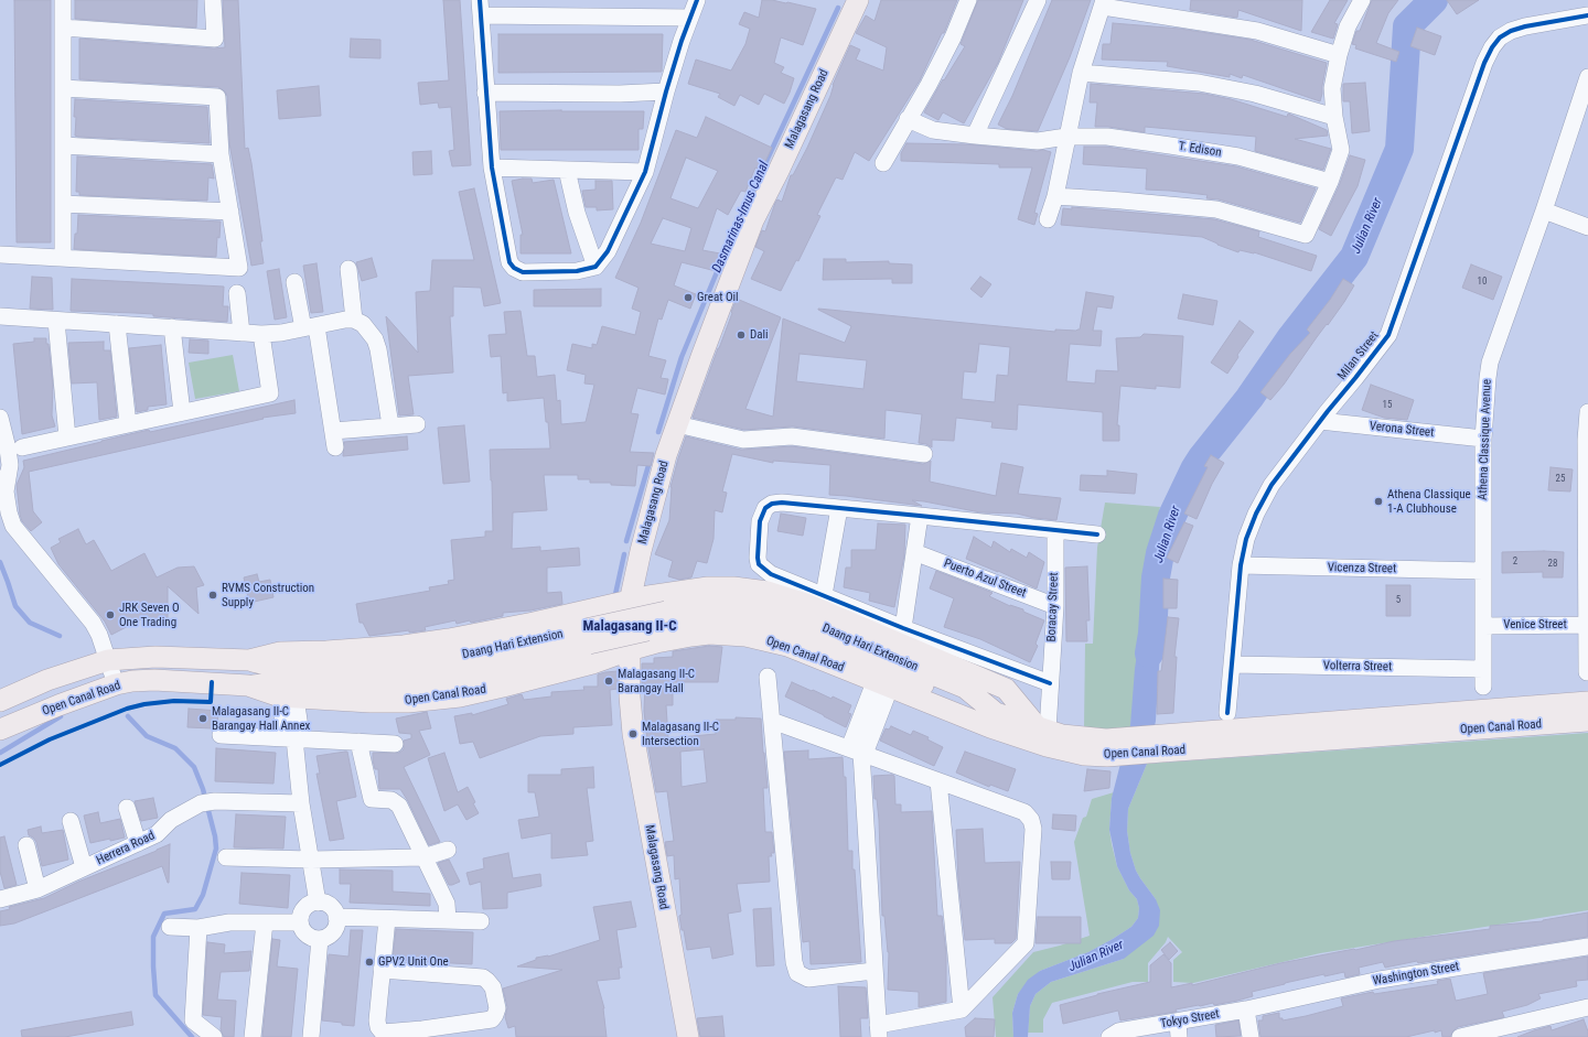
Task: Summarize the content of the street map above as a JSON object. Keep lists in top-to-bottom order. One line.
{"streets":{"main road":["Malagasang Road","Daang Hari Extension","Open Canal Road"],"street":["T. Edison","Milan Street","Verona Street","Athena Classique Avenue","Vicenza Street","Puerto Azul Street","Boracay Street","Venice Street","Volterra Street","Herrera Road","Washington Street","Tokyo Street"]},"crossings":[["Malagasang Road","Open Canal Road"],["Milan Street","Verona Street"],["Milan Street","Vicenza Street"],["Milan Street","Volterra Street"],["Verona Street","Athena Classique Avenue"],["Athena Classique Avenue","Vicenza Street"],["Athena Classique Avenue","Venice Street"],["Athena Classique Avenue","Volterra Street"],["Puerto Azul Street","Boracay Street"],["Boracay Street","Daang Hari Extension"],["Daang Hari Extension","Open Canal Road"],["Washington Street","Tokyo Street"]],"districts":["Malagasang II-C"],"water":["Dasmarinas-Imus Canal","Julian River"],"places":["Great Oil","Dali","Athena Classique 1-A Clubhouse","RVMS Construction Supply","JRK Seven O One Trading","Malagasang II-C Barangay Hall","Malagasang II-C Barangay Hall Annex","Malagasang II-C Intersection","GPV2 Unit One"],"house_numbers":["10","15","25","2","28","5"]}
